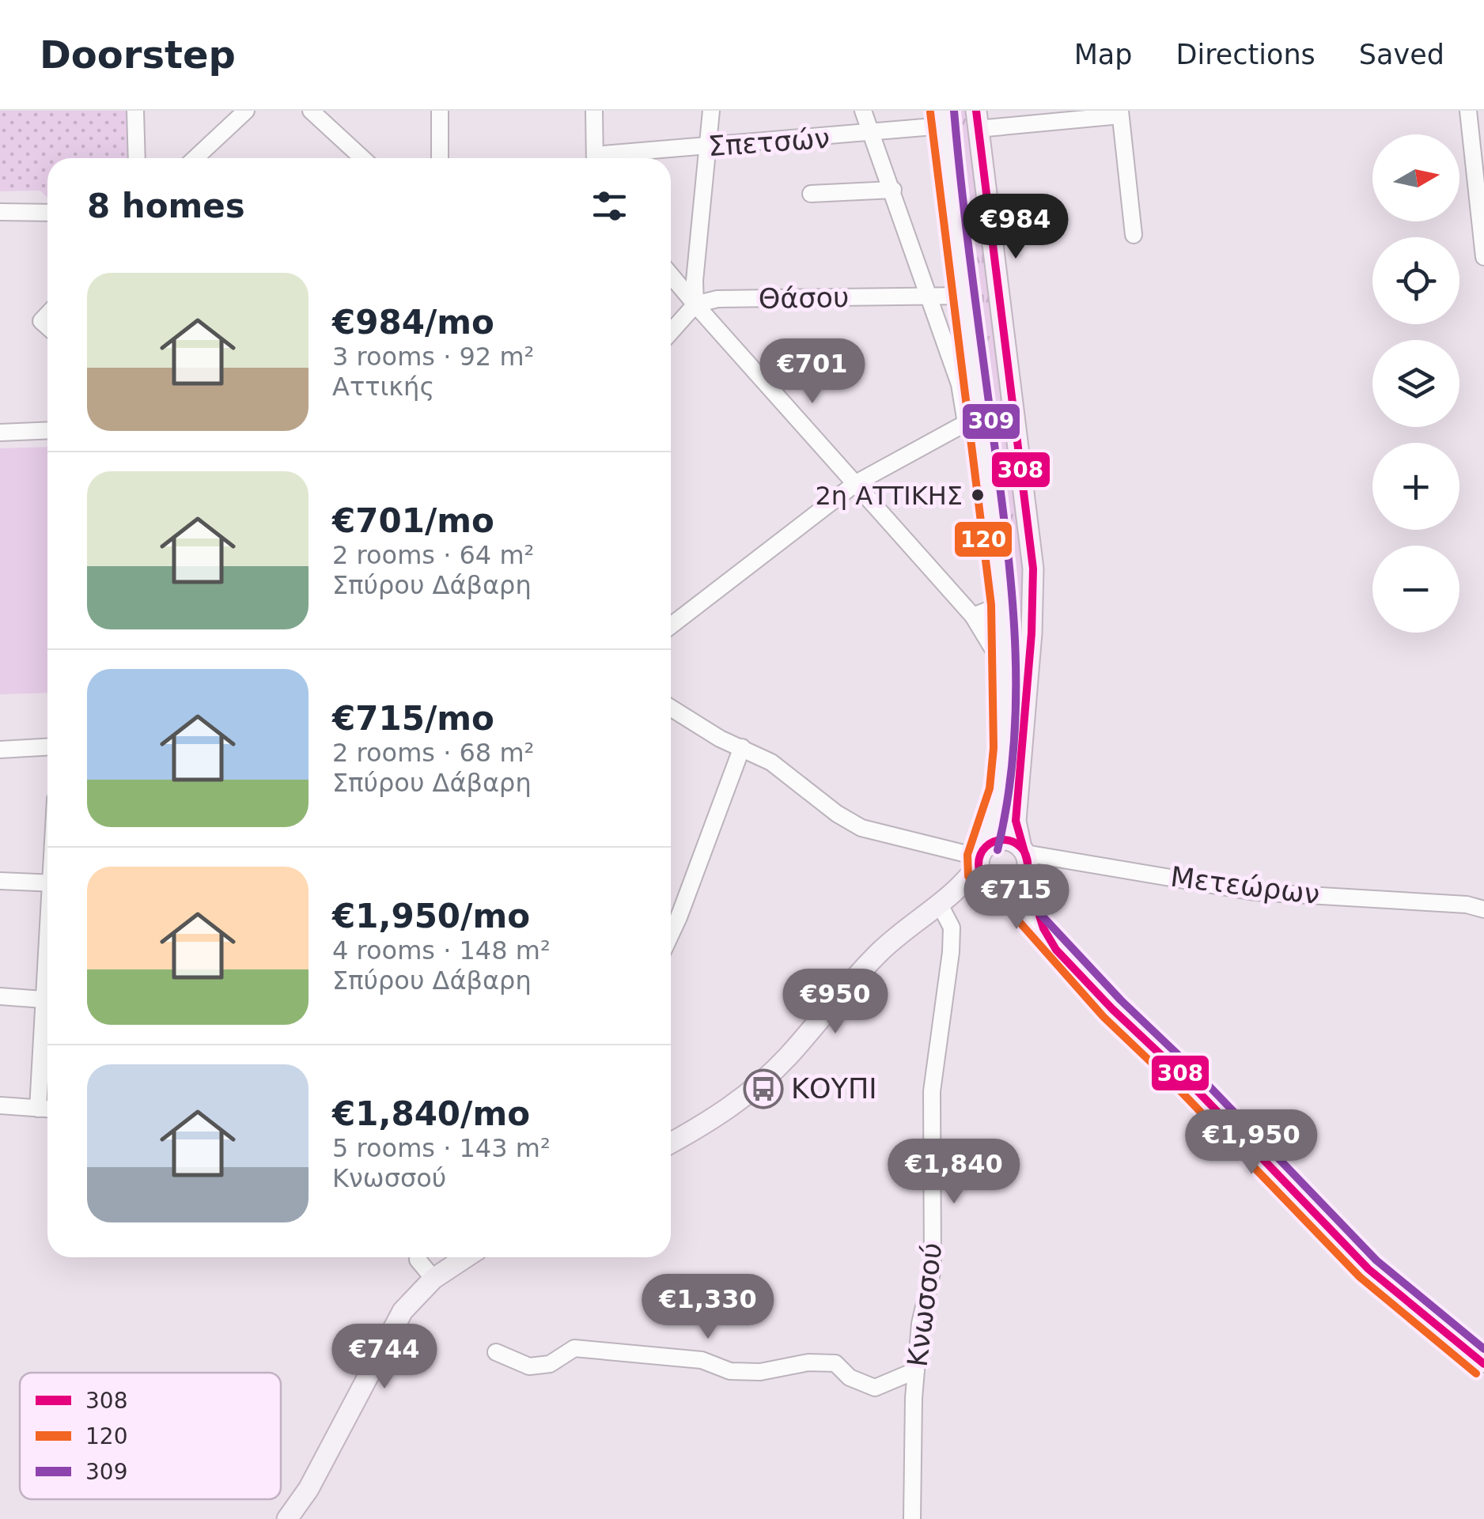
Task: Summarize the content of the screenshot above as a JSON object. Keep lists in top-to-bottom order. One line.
{"streets":{"street":["Σπετσών","Θάσου","Μετεώρων","Κνωσσού"]},"places":{"other":["2η ΑΤΤΙΚΗΣ"],"bus stop":["ΚΟΥΠΙ"]},"lines":["transit line 308","transit line 309","transit line 120"],"legend":["308","120","309"],"north":"right","page":{"header":"Doorstep","nav":["Map","Directions","Saved"],"map_buttons":["+","−"],"heading":"8 homes","price":["€984","€701","€715","€950","€1,950","€1,840","€1,330","€744"],"list":[{"name":"€984/mo","note":"3 rooms · 92 m² · Αττικής"},{"name":"€701/mo","note":"2 rooms · 64 m² · Σπύρου Δάβαρη"},{"name":"€715/mo","note":"2 rooms · 68 m² · Σπύρου Δάβαρη"},{"name":"€1,950/mo","note":"4 rooms · 148 m² · Σπύρου Δάβαρη"},{"name":"€1,840/mo","note":"5 rooms · 143 m² · Κνωσσού"}]}}
